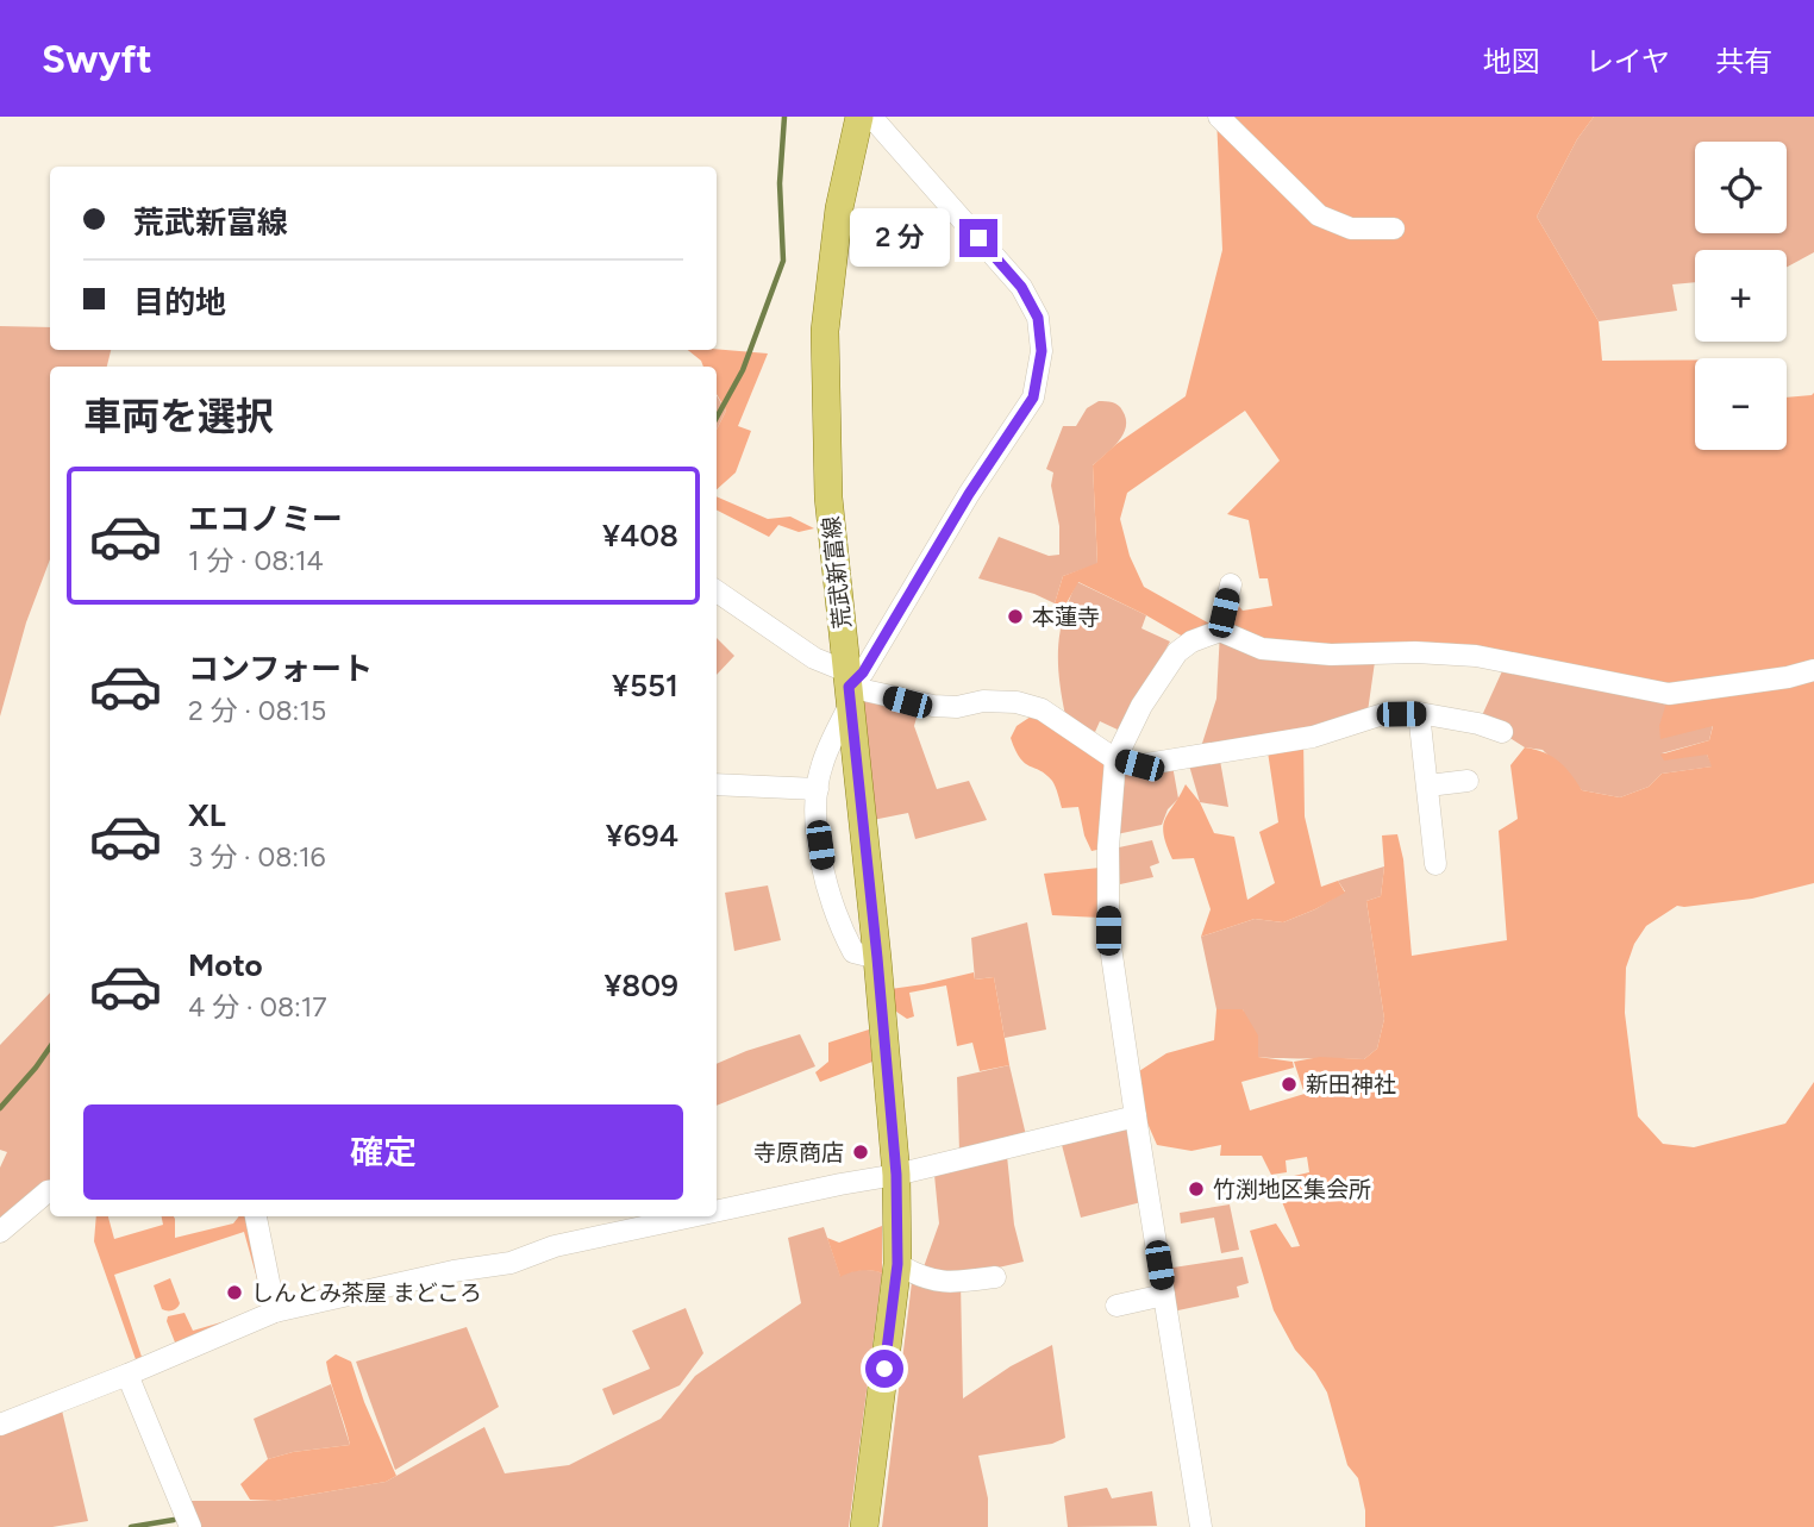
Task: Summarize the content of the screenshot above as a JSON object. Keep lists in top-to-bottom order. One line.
{"streets":{"main road":["荒武新富線"]},"places":["本蓮寺","新田神社","寺原商店","竹渕地区集会所","しんとみ茶屋 まどころ"],"page":{"header":"Swyft","nav":["地図","レイヤ","共有"],"map_buttons":["+","−"],"banner":["荒武新富線","目的地"],"bubble":"2 分","heading":"車両を選択","list":[{"name":"エコノミー","note":"1 分 · 08:14","value":"¥408"},{"name":"コンフォート","note":"2 分 · 08:15","value":"¥551"},{"name":"XL","note":"3 分 · 08:16","value":"¥694"},{"name":"Moto","note":"4 分 · 08:17","value":"¥809"}],"buttons":"確定"}}
